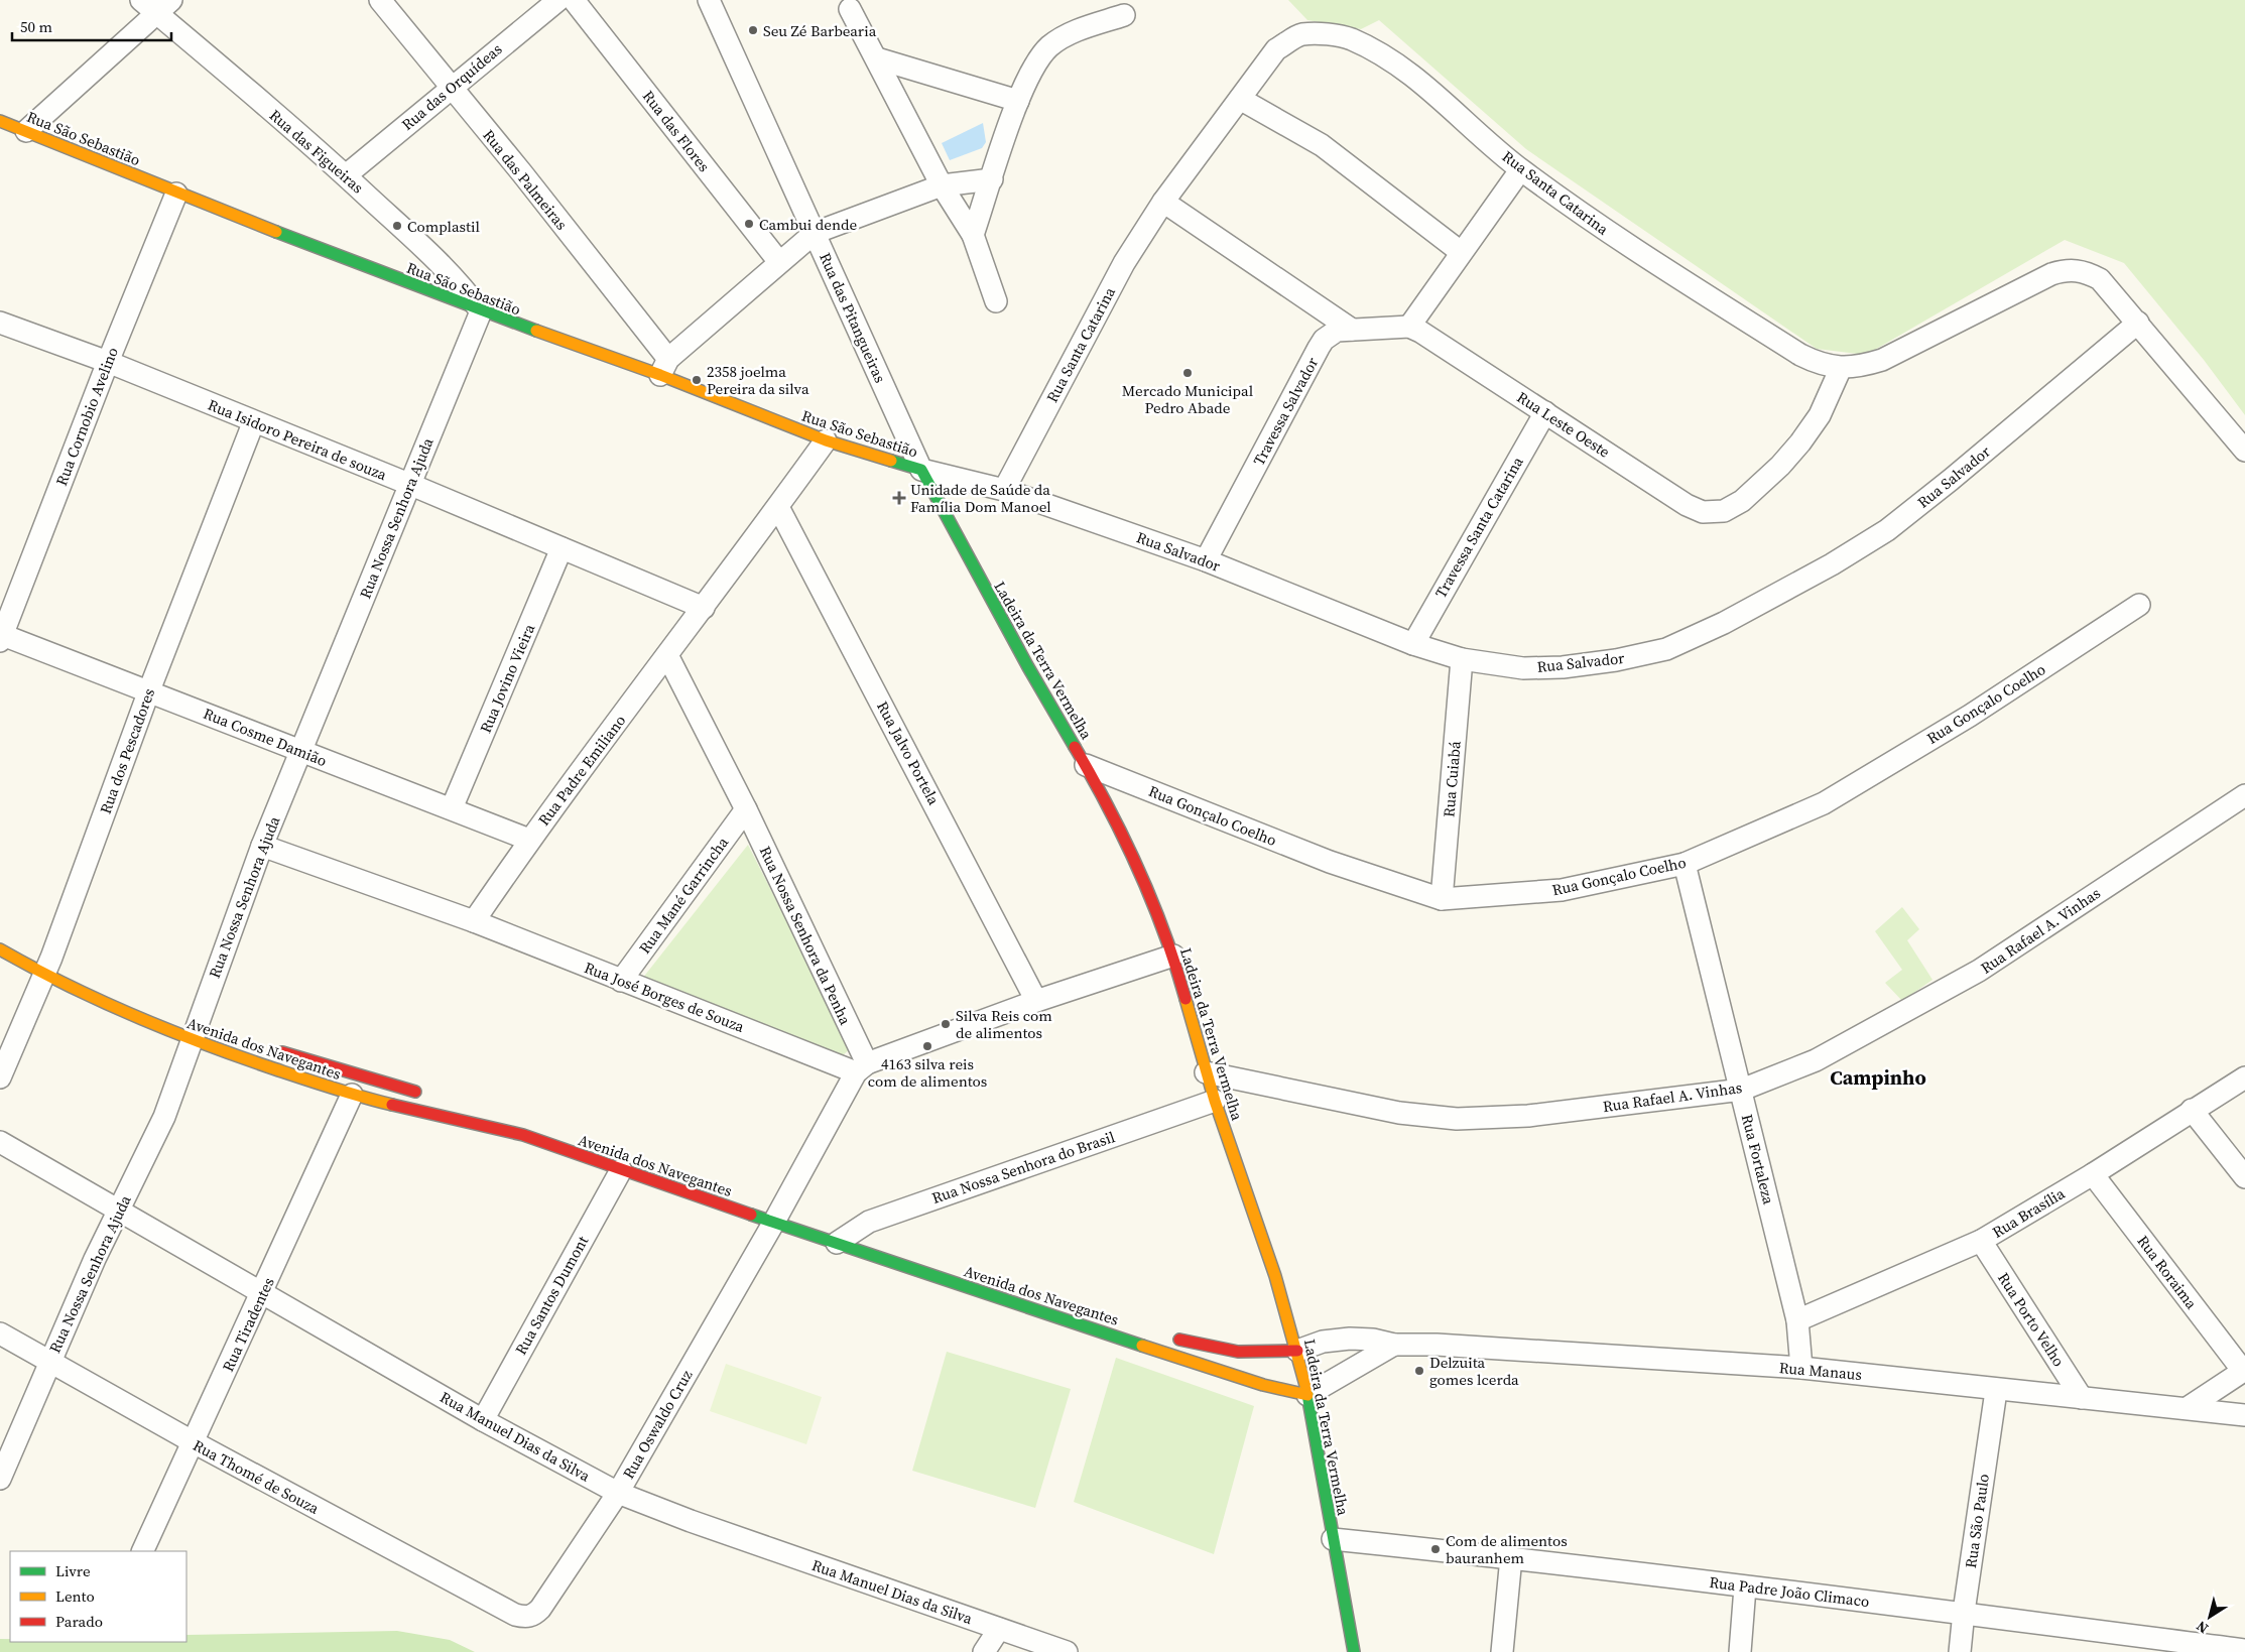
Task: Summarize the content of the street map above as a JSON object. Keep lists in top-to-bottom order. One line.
{"streets":{"main road":["Rua São Sebastião","Ladeira da Terra Vermelha","Avenida dos Navegantes"],"street":["Rua das Orquídeas","Rua das Flores","Rua das Figueiras","Rua das Palmeiras","Rua Santa Catarina","Rua das Pitangueiras","Travessa Salvador","Rua Cornobio Avelino","Rua Leste Oeste","Rua Isidoro Pereira de souza","Rua Salvador","Rua Nossa Senhora Ajuda","Travessa Santa Catarina","Rua Jovino Vieira","Rua Gonçalo Coelho","Rua Cosme Damião","Rua dos Pescadores","Rua Jalvo Portela","Rua Padre Emiliano","Rua Cuiabá","Rua Mané Garrincha","Rua Rafael A. Vinhas","Rua Nossa Senhora da Penha","Rua José Borges de Souza","Rua Fortaleza","Rua Nossa Senhora do Brasil","Rua Brasília","Rua Roraima","Rua Santos Dumont","Rua Porto Velho","Rua Tiradentes","Rua Manaus","Rua Oswaldo Cruz","Rua Manuel Dias da Silva","Rua Thomé de Souza","Rua São Paulo","Rua Padre João Climaco"]},"crossings":[["Rua das Orquídeas","Rua das Figueiras"],["Rua das Orquídeas","Rua das Palmeiras"],["Rua São Sebastião","Rua das Figueiras"],["Rua São Sebastião","Rua das Palmeiras"],["Rua São Sebastião","Rua das Pitangueiras"],["Rua São Sebastião","Rua Cornobio Avelino"],["Rua São Sebastião","Rua Salvador"],["Rua São Sebastião","Rua Nossa Senhora Ajuda"],["Rua São Sebastião","Ladeira da Terra Vermelha"],["Rua São Sebastião","Rua Padre Emiliano"],["Rua das Figueiras","Rua Nossa Senhora Ajuda"],["Rua Santa Catarina","Rua Leste Oeste"],["Rua Santa Catarina","Rua Salvador"],["Rua das Pitangueiras","Rua Salvador"],["Rua das Pitangueiras","Ladeira da Terra Vermelha"],["Travessa Salvador","Rua Leste Oeste"],["Travessa Salvador","Rua Salvador"],["Rua Cornobio Avelino","Rua Isidoro Pereira de souza"],["Rua Cornobio Avelino","Rua Cosme Damião"],["Rua Leste Oeste","Travessa Santa Catarina"],["Rua Isidoro Pereira de souza","Rua Nossa Senhora Ajuda"],["Rua Isidoro Pereira de souza","Rua Jovino Vieira"],["Rua Isidoro Pereira de souza","Rua dos Pescadores"],["Rua Isidoro Pereira de souza","Rua Padre Emiliano"],["Rua Salvador","Travessa Santa Catarina"],["Rua Salvador","Ladeira da Terra Vermelha"],["Rua Salvador","Rua Cuiabá"],["Rua Nossa Senhora Ajuda","Rua Cosme Damião"],["Rua Nossa Senhora Ajuda","Avenida dos Navegantes"],["Rua Nossa Senhora Ajuda","Rua Manuel Dias da Silva"],["Rua Nossa Senhora Ajuda","Rua Thomé de Souza"],["Ladeira da Terra Vermelha","Rua Gonçalo Coelho"],["Ladeira da Terra Vermelha","Rua Rafael A. Vinhas"],["Ladeira da Terra Vermelha","Avenida dos Navegantes"],["Ladeira da Terra Vermelha","Rua Nossa Senhora do Brasil"],["Ladeira da Terra Vermelha","Rua Manaus"],["Ladeira da Terra Vermelha","Rua Padre João Climaco"],["Rua Jovino Vieira","Rua Cosme Damião"],["Rua Gonçalo Coelho","Rua Cuiabá"],["Rua Gonçalo Coelho","Rua Fortaleza"],["Rua Cosme Damião","Rua dos Pescadores"],["Rua Cosme Damião","Rua Padre Emiliano"],["Rua dos Pescadores","Avenida dos Navegantes"],["Rua Jalvo Portela","Rua Padre Emiliano"],["Rua Padre Emiliano","Rua Nossa Senhora da Penha"],["Rua Padre Emiliano","Rua José Borges de Souza"],["Rua Mané Garrincha","Rua Nossa Senhora da Penha"],["Rua Mané Garrincha","Rua José Borges de Souza"],["Rua Rafael A. Vinhas","Rua Fortaleza"],["Rua Nossa Senhora da Penha","Rua José Borges de Souza"],["Avenida dos Navegantes","Rua Nossa Senhora do Brasil"],["Avenida dos Navegantes","Rua Santos Dumont"],["Avenida dos Navegantes","Rua Tiradentes"],["Avenida dos Navegantes","Rua Oswaldo Cruz"],["Rua Fortaleza","Rua Brasília"],["Rua Fortaleza","Rua Manaus"],["Rua Brasília","Rua Roraima"],["Rua Brasília","Rua Porto Velho"],["Rua Santos Dumont","Rua Manuel Dias da Silva"],["Rua Porto Velho","Rua Manaus"],["Rua Tiradentes","Rua Manuel Dias da Silva"],["Rua Tiradentes","Rua Thomé de Souza"],["Rua Manaus","Rua São Paulo"],["Rua Oswaldo Cruz","Rua Manuel Dias da Silva"],["Rua Oswaldo Cruz","Rua Thomé de Souza"],["Rua São Paulo","Rua Padre João Climaco"]],"districts":["Campinho"],"places":{"other":["Seu Zé Barbearia","Cambui dende","Complastil","Mercado Municipal Pedro Abade","2358 joelma Pereira da silva","Silva Reis com de alimentos","4163 silva reis com de alimentos","Delzuita gomes lcerda","Com de alimentos bauranhem"],"health":["Unidade de Saúde da Família Dom Manoel"]},"legend":["Livre","Lento","Parado"],"scale_bar":"50 m","north":"bottom left"}
